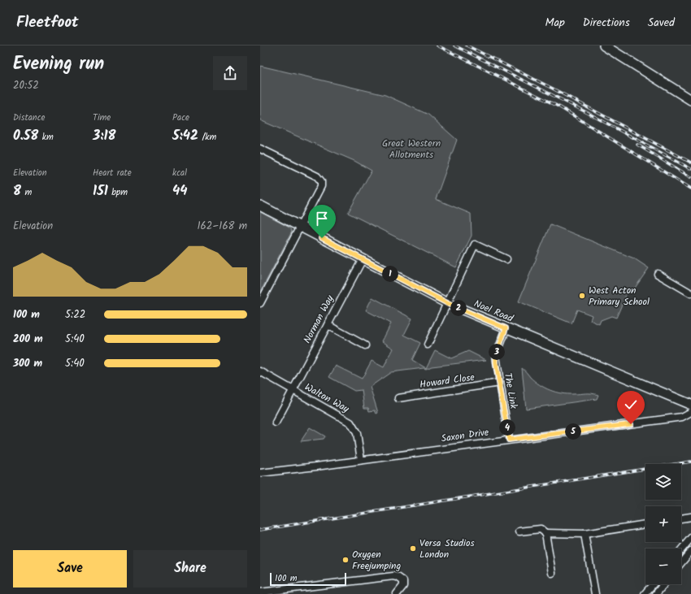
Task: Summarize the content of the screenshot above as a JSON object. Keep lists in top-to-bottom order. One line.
{"streets":{"street":["Noel Road","Norman Way","Howard Close","The Link","Walton Way","Saxon Drive"]},"crossings":[["Noel Road","Norman Way"],["Noel Road","The Link"],["Norman Way","Walton Way"],["Howard Close","The Link"],["The Link","Saxon Drive"],["Walton Way","Saxon Drive"]],"parks":["Great Western Allotments"],"places":["West Acton Primary School","Versa Studios London","Oxygen Freejumping"],"scale_bar":"100 m","page":{"header":"Fleetfoot","nav":["Map","Directions","Saved"],"heading":["Evening run","20:52"],"stats":[["Distance","0.58 km"],["Time","3:18"],["Pace","5:42 /km"],["Elevation","8 m"],["Heart rate","151 bpm"],["kcal","44"]],"chart":["Elevation","162–168 m"],"pins":["1","2","3","4","5"],"list":[{"name":"100 m","note":"5:22"},{"name":"200 m","note":"5:40"},{"name":"300 m","note":"5:40"}],"map_buttons":["+","−"],"buttons":["Save","Share"],"scale":"100 m"}}
